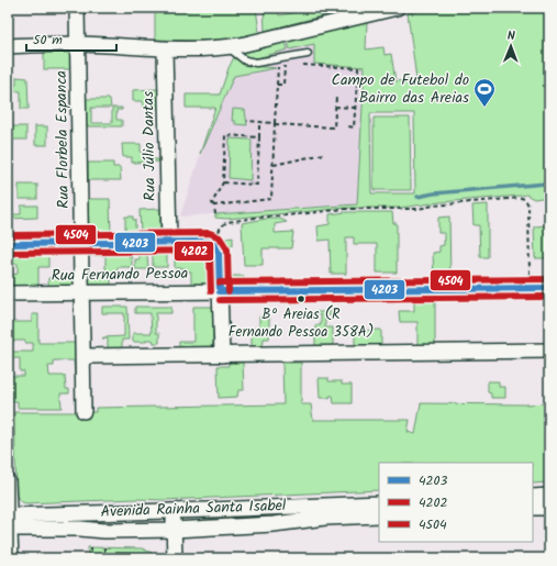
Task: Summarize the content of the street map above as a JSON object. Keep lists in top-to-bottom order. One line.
{"streets":{"street":["Rua Florbela Espanca","Rua Júlio Dantas","Rua Fernando Pessoa","Avenida Rainha Santa Isabel"]},"crossings":[["Rua Florbela Espanca","Rua Fernando Pessoa"]],"places":{"sports":["Campo de Futebol do Bairro das Areias"],"other":["Bº Areias (R Fernando Pessoa 358A)"]},"lines":["transit line 4504","transit line 4203","transit line 4202"],"legend":["4203","4202","4504"],"scale_bar":"50 m","north":"top"}
